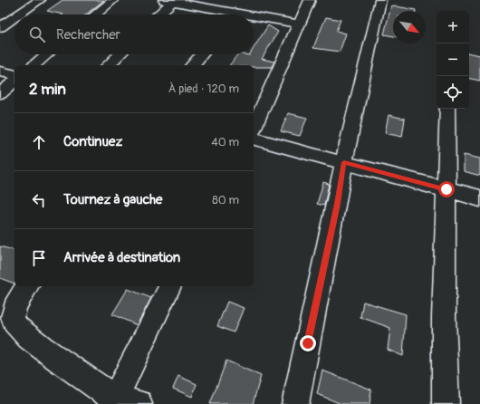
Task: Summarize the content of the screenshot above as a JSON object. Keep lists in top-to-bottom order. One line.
{"north":"bottom right","page":{"map_buttons":["+","−"],"search":"Rechercher","heading":["2 min","À pied · 120 m"],"list":[["Continuez","40 m"],["Tournez à gauche","80 m"],"Arrivée à destination"]}}
